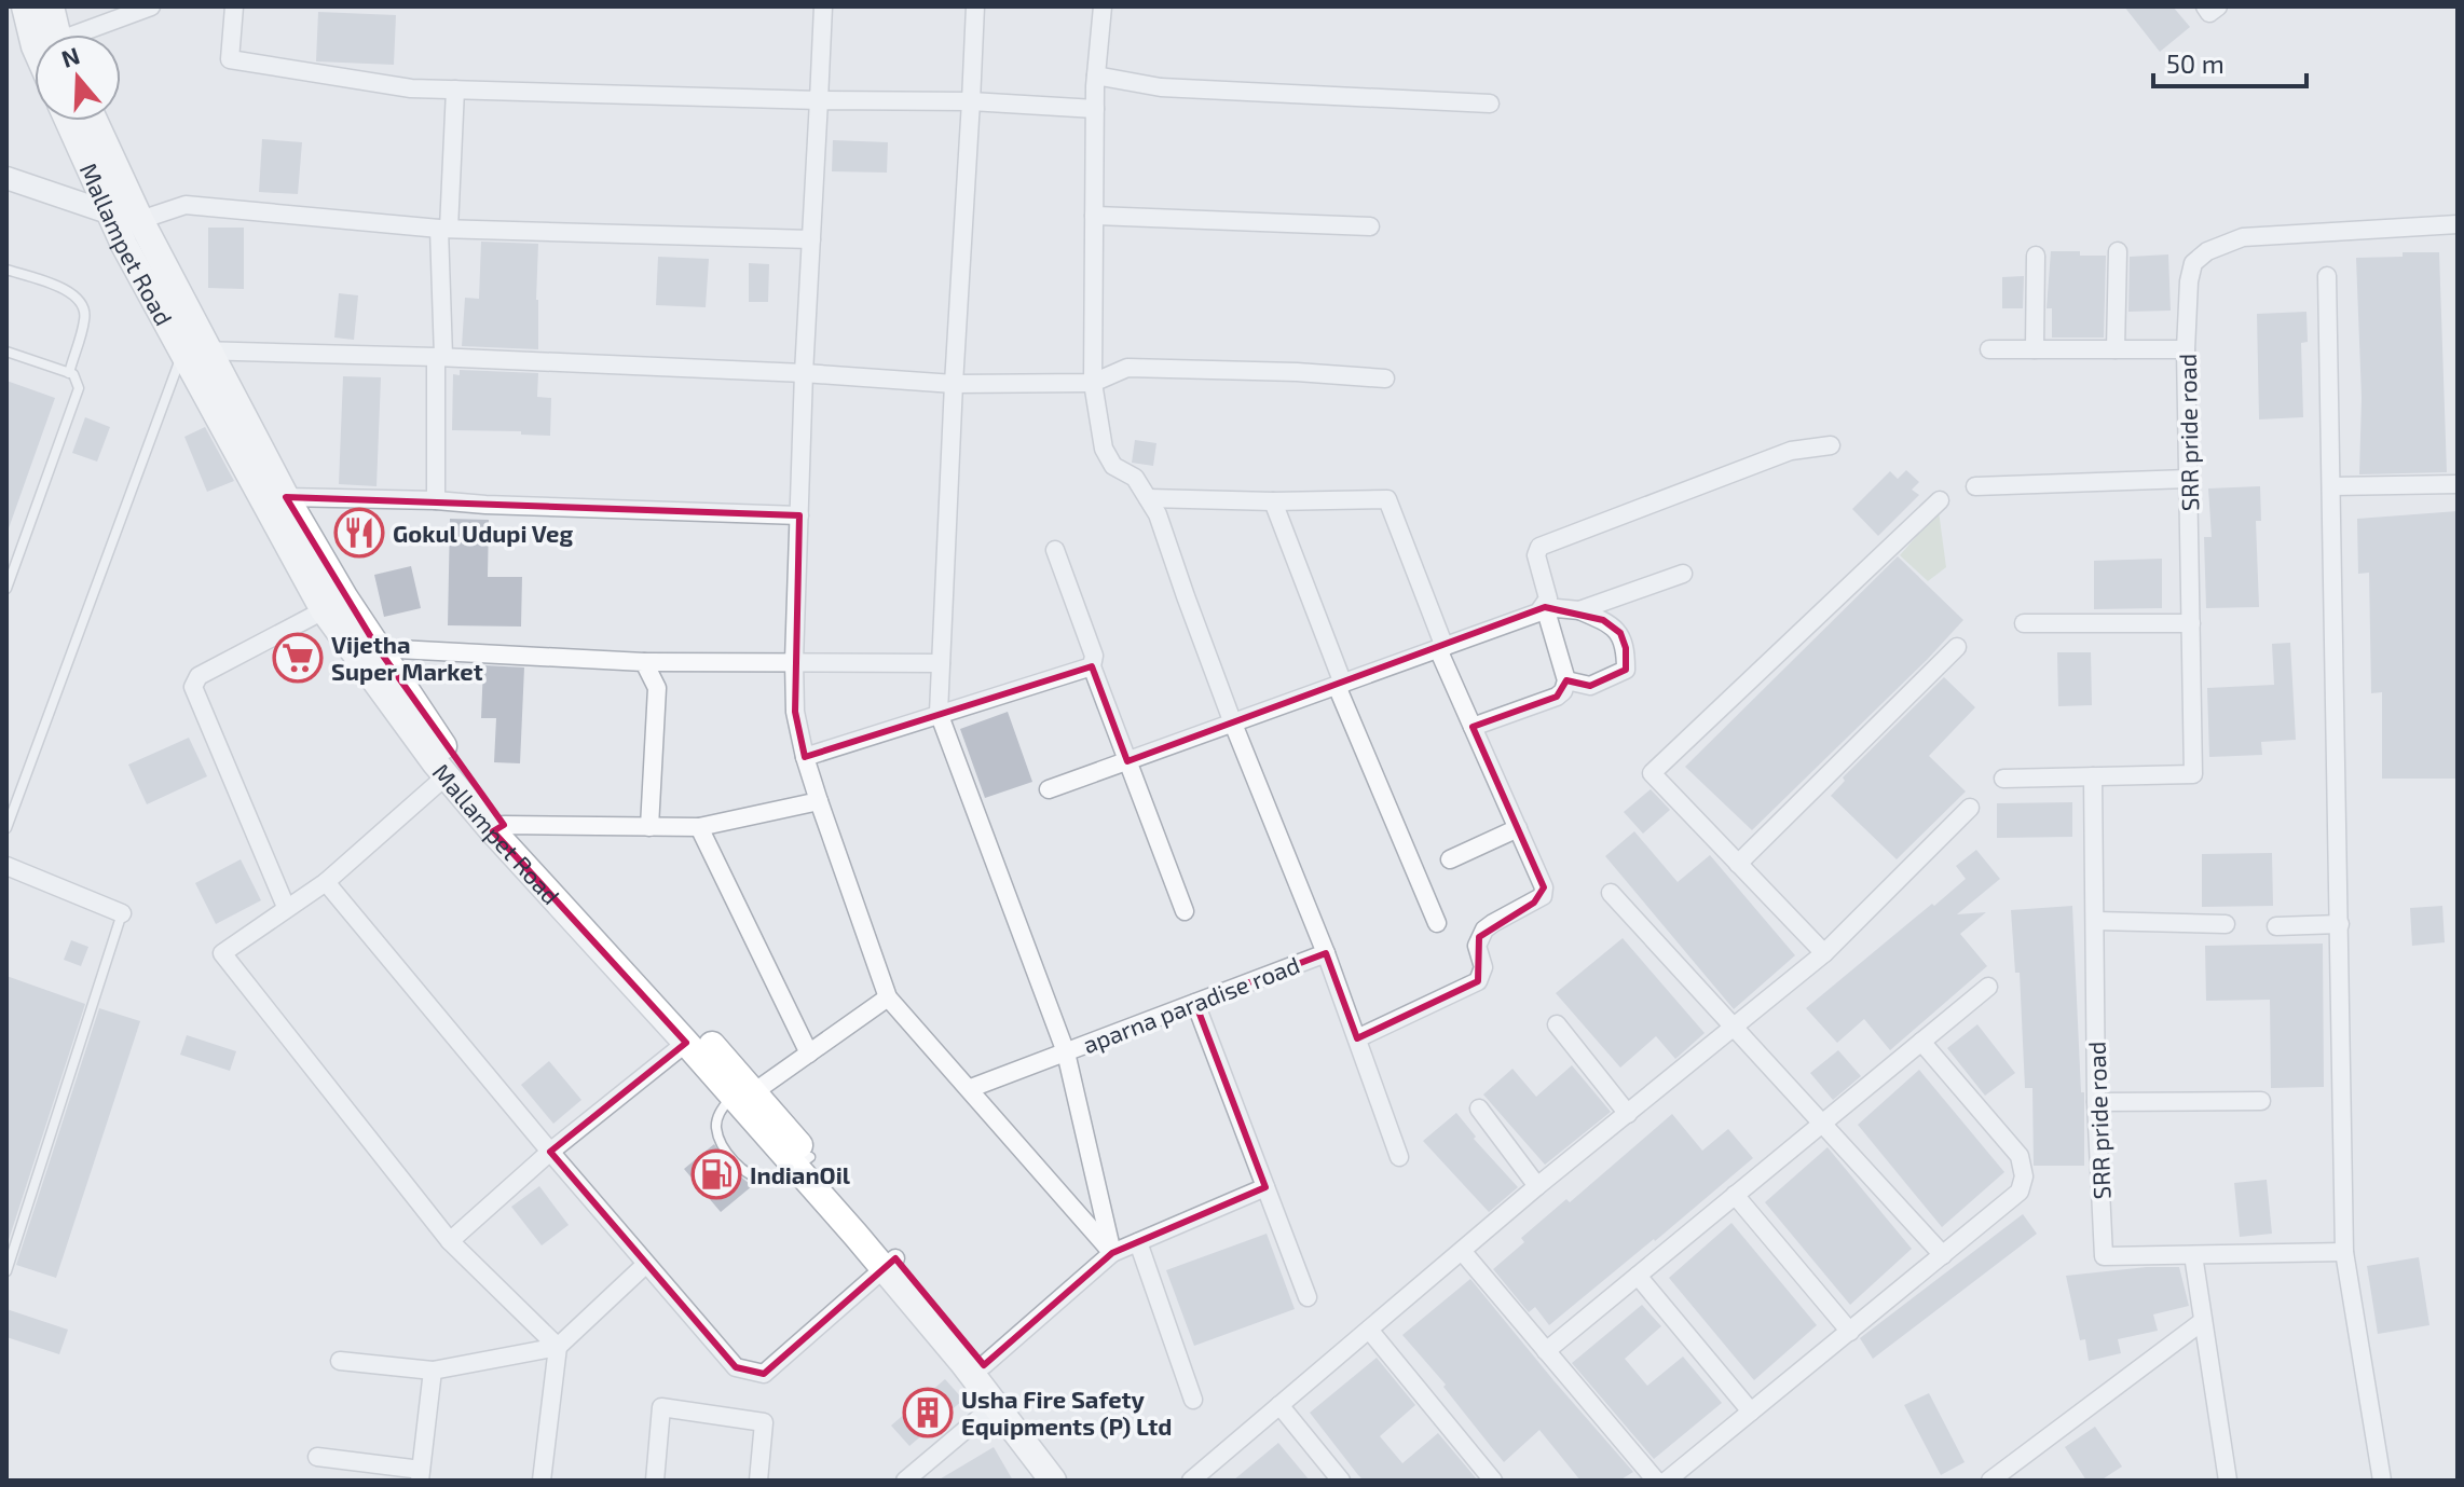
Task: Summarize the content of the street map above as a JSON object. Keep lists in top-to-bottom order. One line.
{"streets":{"main road":["Mallampet Road"],"street":["SRR pride road","aparna paradise road"]},"places":{"restaurant":["Gokul Udupi Veg"],"supermarket":["Vijetha Super Market"],"fuel station":["IndianOil"],"building":["Usha Fire Safety Equipments (P) Ltd"]},"scale_bar":"50 m","north":"top"}
